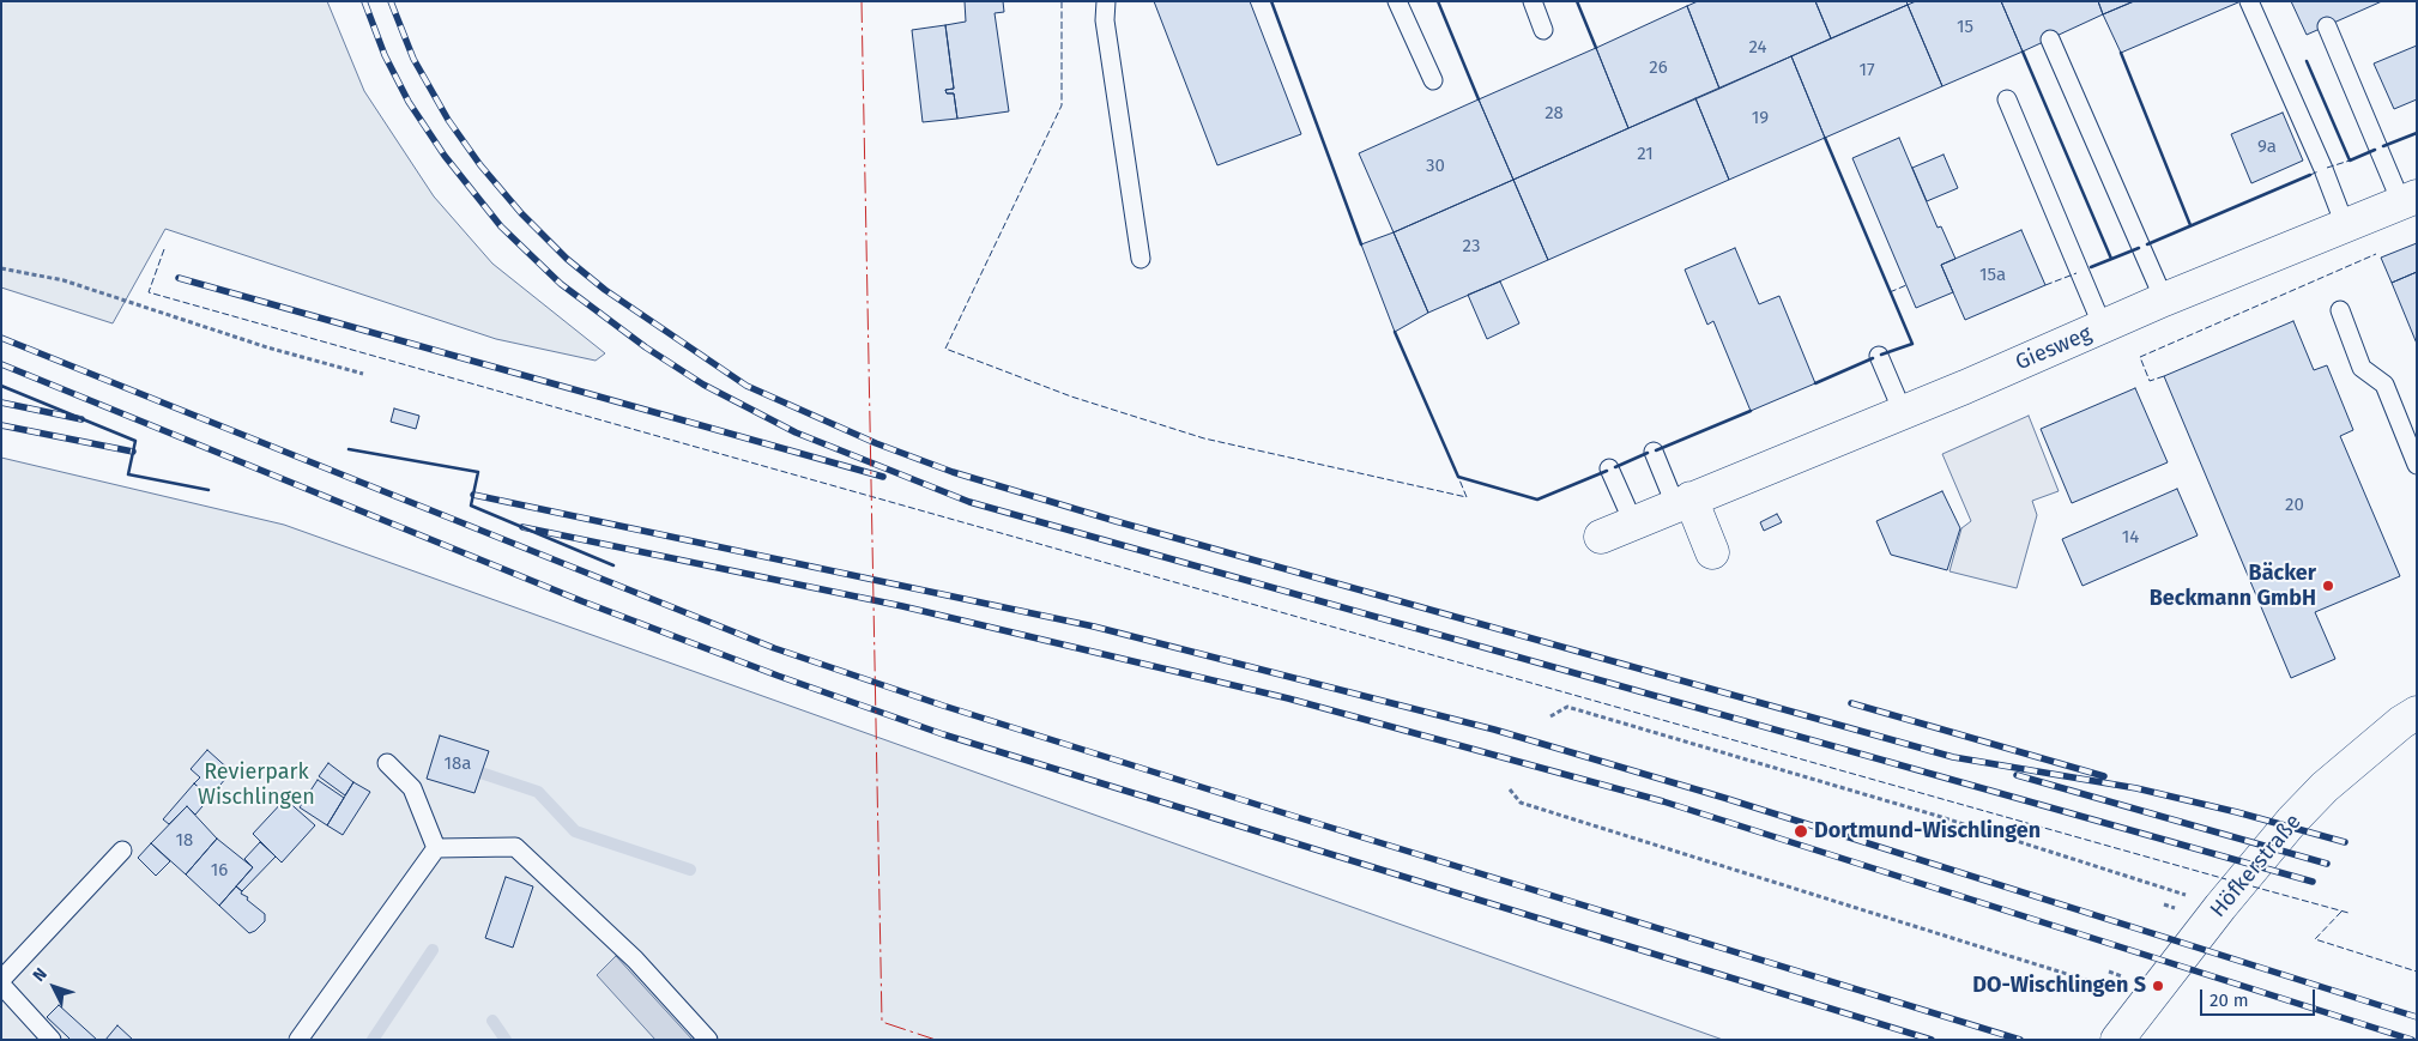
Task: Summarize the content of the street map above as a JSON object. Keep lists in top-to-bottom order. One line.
{"streets":{"street":["Giesweg","Höfkerstraße"]},"parks":["Revierpark Wischlingen"],"places":["Bäcker Beckmann GmbH","Dortmund-Wischlingen","DO-Wischlingen S"],"house_numbers":["15","24","26","17","28","19","9a","21","30","23","15a","20","14","18a","18","16"],"scale_bar":"20 m","north":"top left"}
